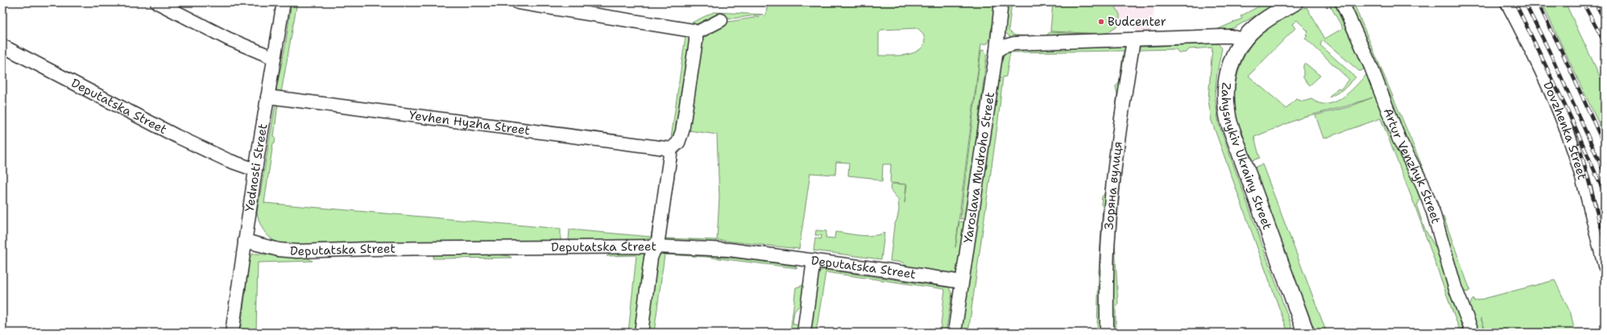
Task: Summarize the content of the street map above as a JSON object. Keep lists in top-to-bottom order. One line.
{"streets":{"street":["Deputatska Street","Yevhen Hyzha Street","Dovzhenka Street","Zahysnykiv Ukrainy Street","Artur Venzhyk Street","Yednosti Street","Yaroslava Mudroho Street","Зоряна вулиця"]},"crossings":[["Deputatska Street","Yednosti Street"],["Deputatska Street","Yaroslava Mudroho Street"],["Yevhen Hyzha Street","Yednosti Street"]],"places":["Budcenter"]}
